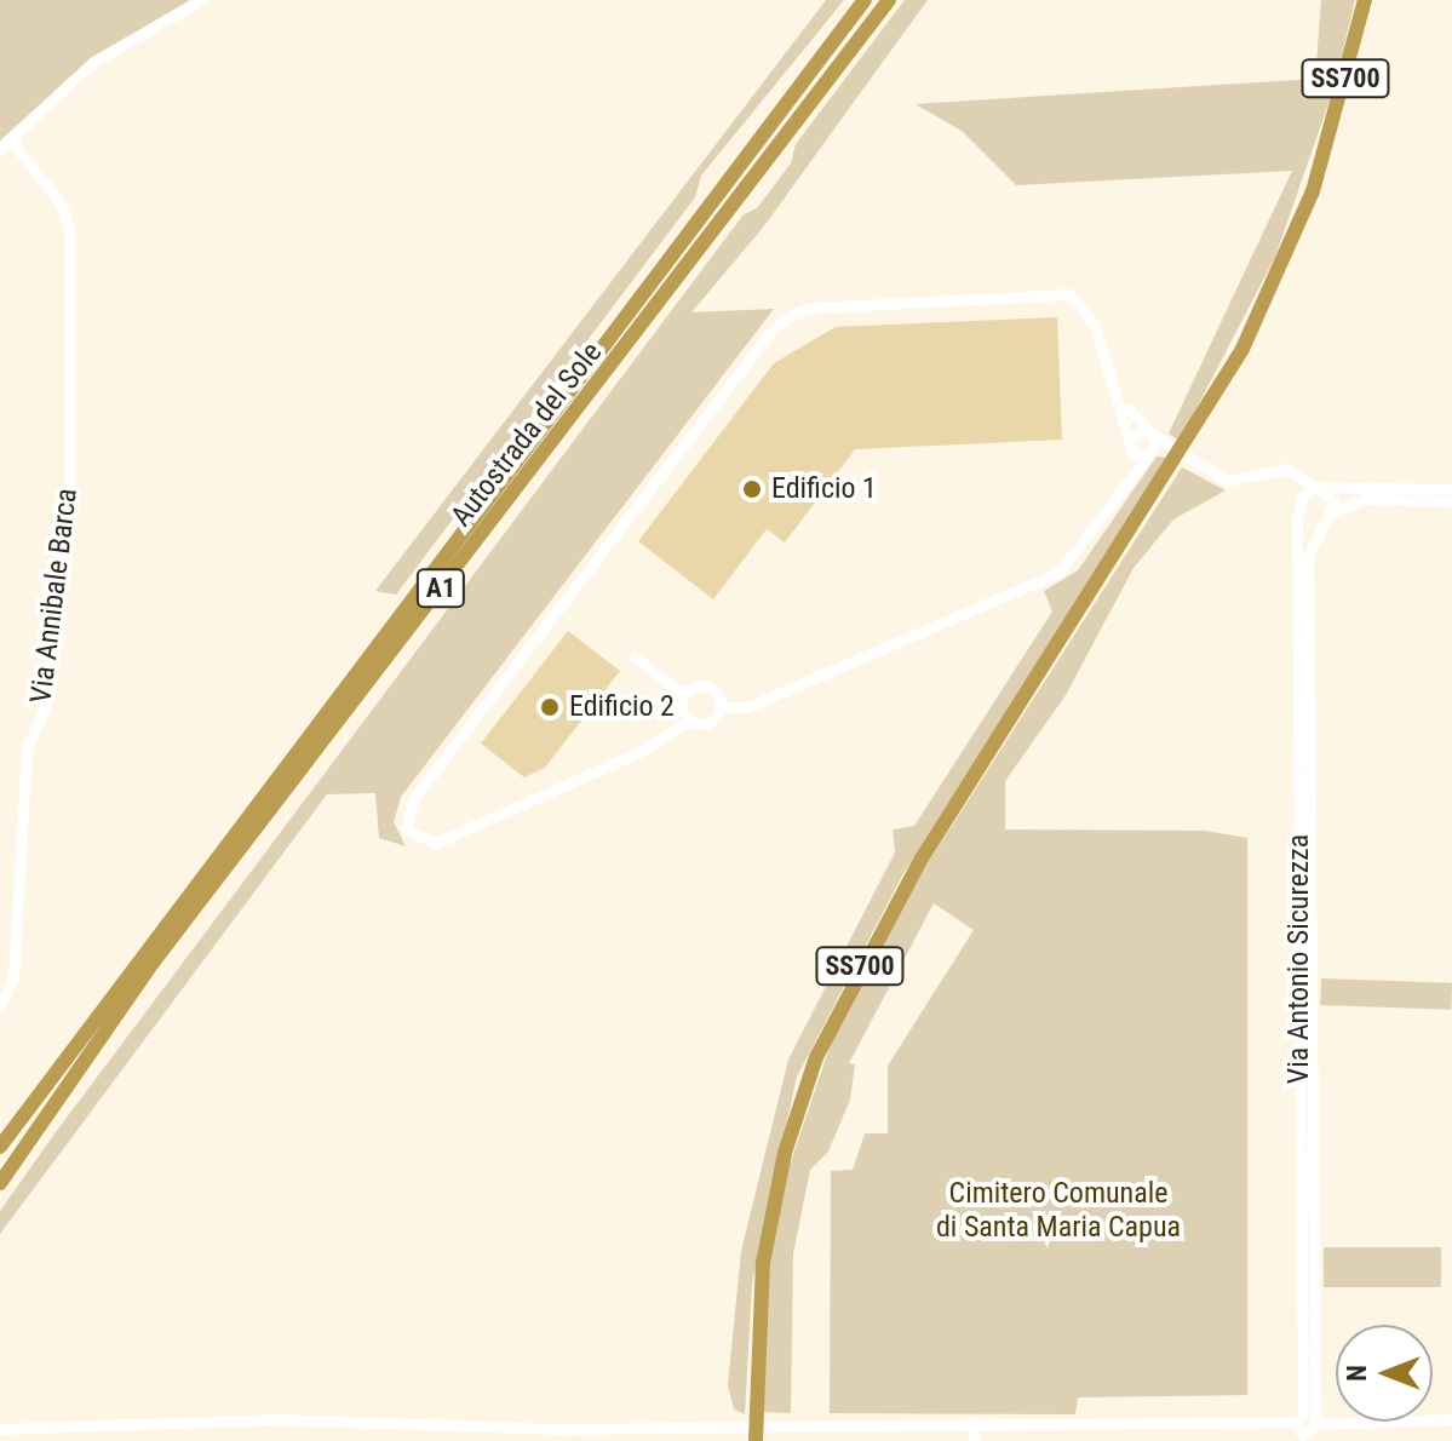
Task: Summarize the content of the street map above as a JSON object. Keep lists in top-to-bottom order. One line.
{"streets":{"highway":["SS700","Autostrada del Sole","A1"],"street":["Via Annibale Barca","Via Antonio Sicurezza"]},"parks":["Cimitero Comunale di Santa Maria Capua"],"places":["Edificio 1","Edificio 2"],"north":"left"}
